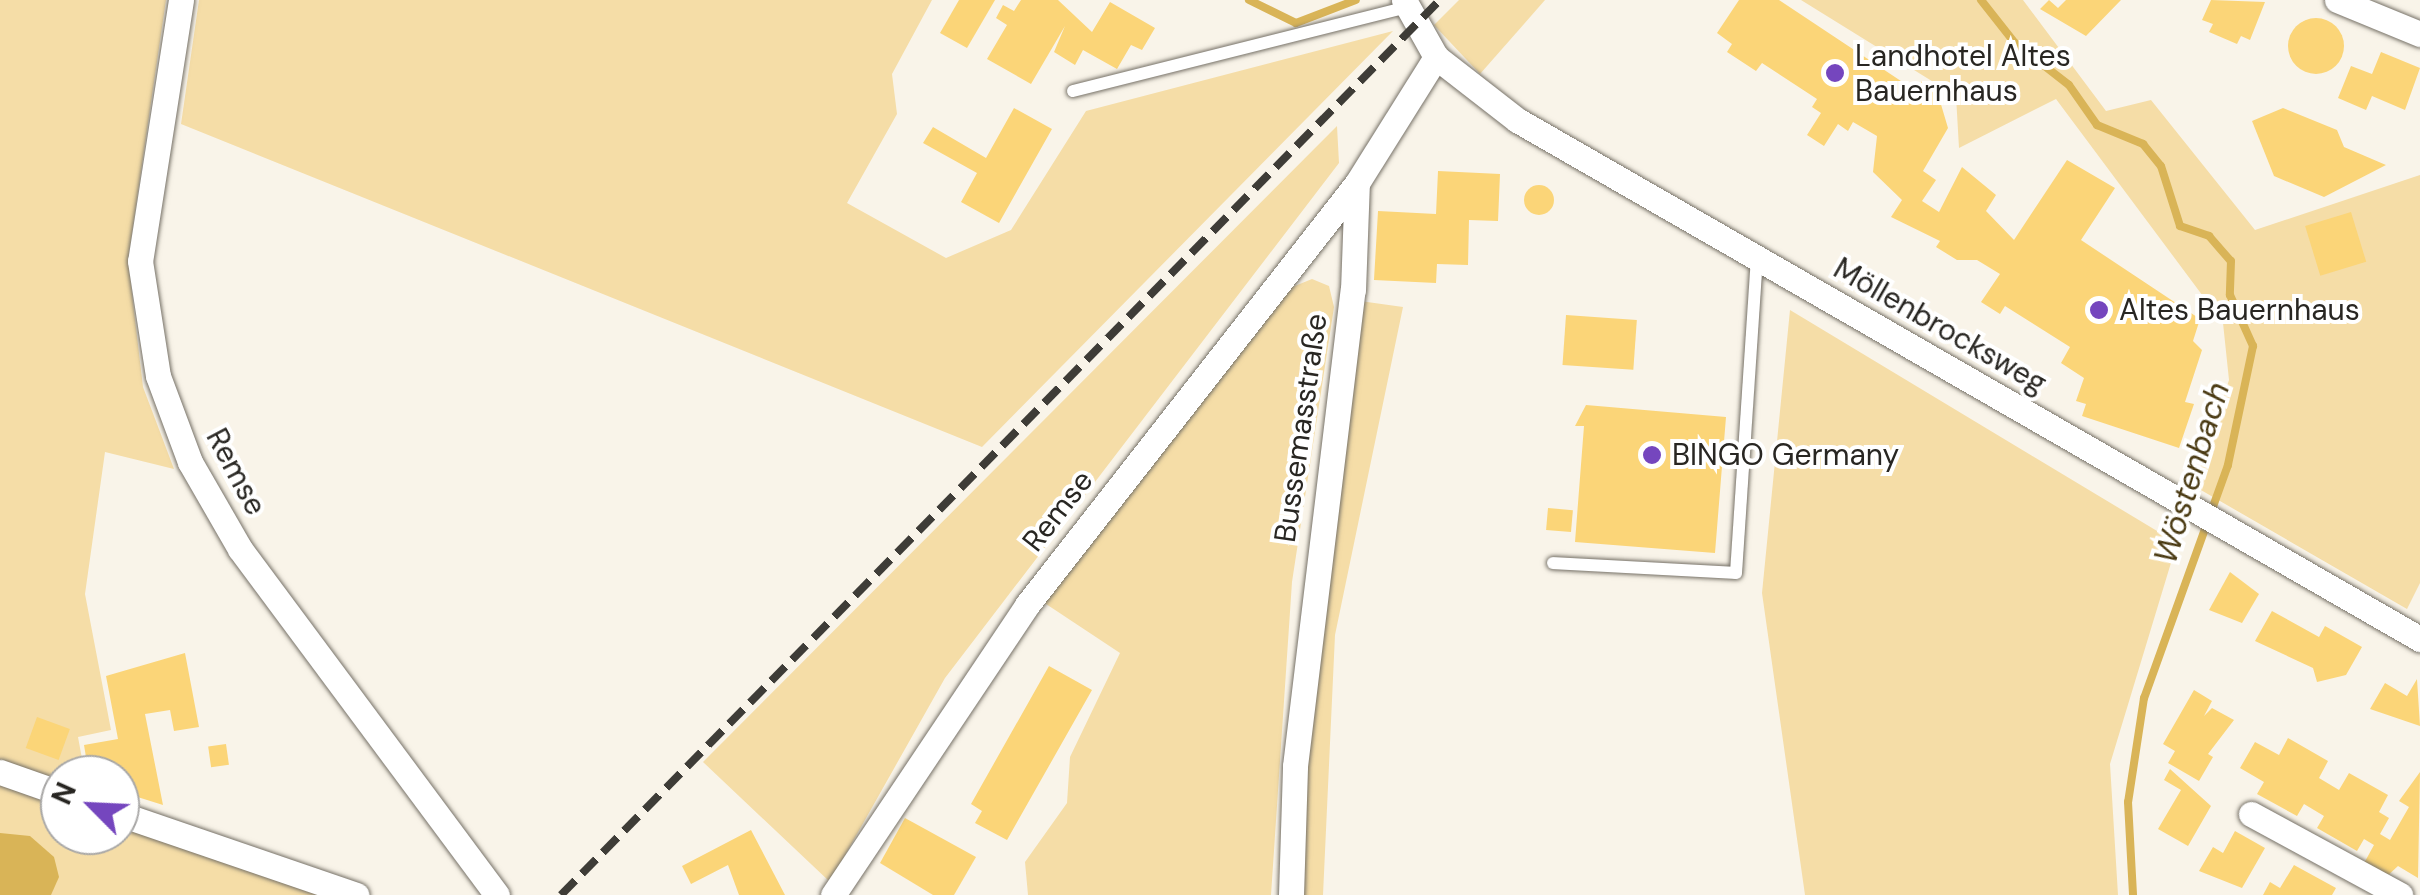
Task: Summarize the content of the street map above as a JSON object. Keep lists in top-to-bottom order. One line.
{"streets":{"street":["Möllenbrocksweg","Bussemasstraße","Remse"]},"crossings":[["Möllenbrocksweg","Bussemasstraße"],["Bussemasstraße","Remse"]],"water":["Wöstenbach"],"places":["Landhotel Altes Bauernhaus","Altes Bauernhaus","BINGO Germany"],"north":"top left"}
